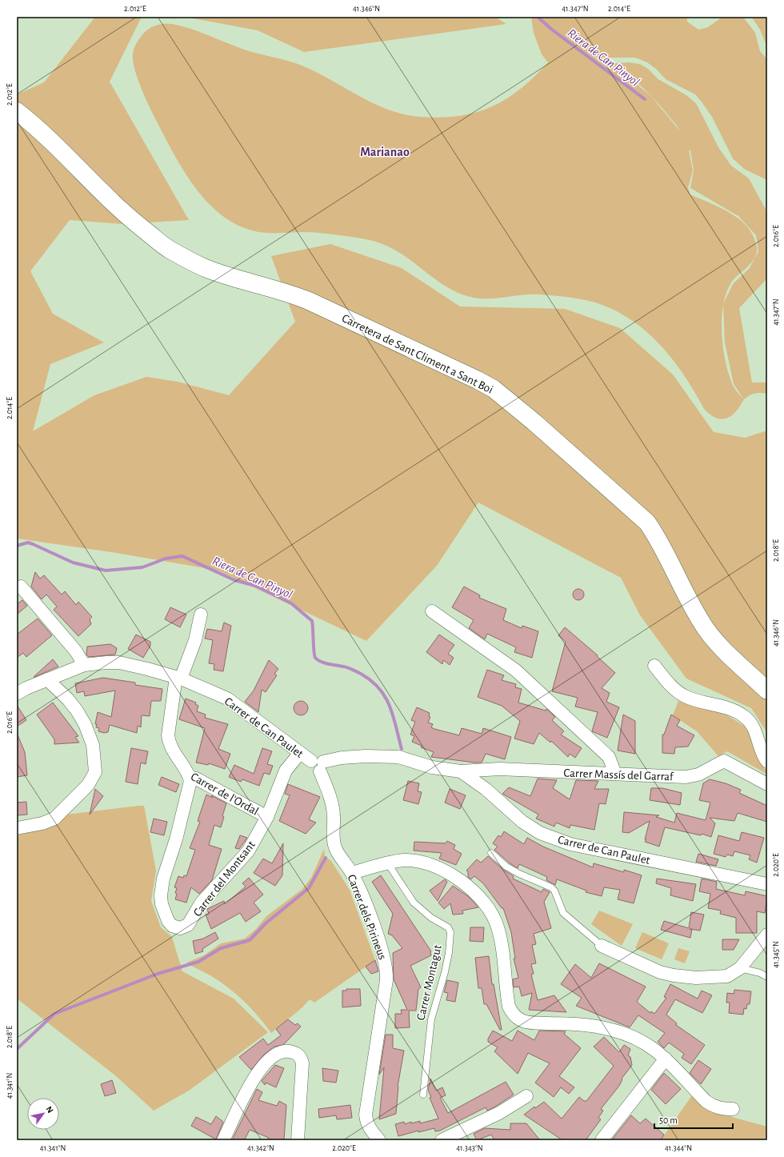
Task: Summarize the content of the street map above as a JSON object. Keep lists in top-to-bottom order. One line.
{"streets":{"street":["Carretera de Sant Climent a Sant Boi","Carrer de Can Paulet","Carrer Massís del Garraf","Carrer de l'Ordal","Carrer del Montsant","Carrer dels Pirineus"],"lane":["Carrer Montagut"]},"crossings":[["Carrer de Can Paulet","Carrer Massís del Garraf"],["Carrer de Can Paulet","Carrer de l'Ordal"],["Carrer de Can Paulet","Carrer del Montsant"],["Carrer de Can Paulet","Carrer dels Pirineus"],["Carrer de l'Ordal","Carrer del Montsant"]],"districts":["Marianao"],"water":["Riera de Can Pinyol"],"scale_bar":"50 m","north":"top right","coordinates":["2.012°E","41.346°N","41.347°N","2.014°E","2.016°E","2.018°E","2.020°E","41.345°N","41.341°N","41.342°N","41.343°N","41.344°N"]}
